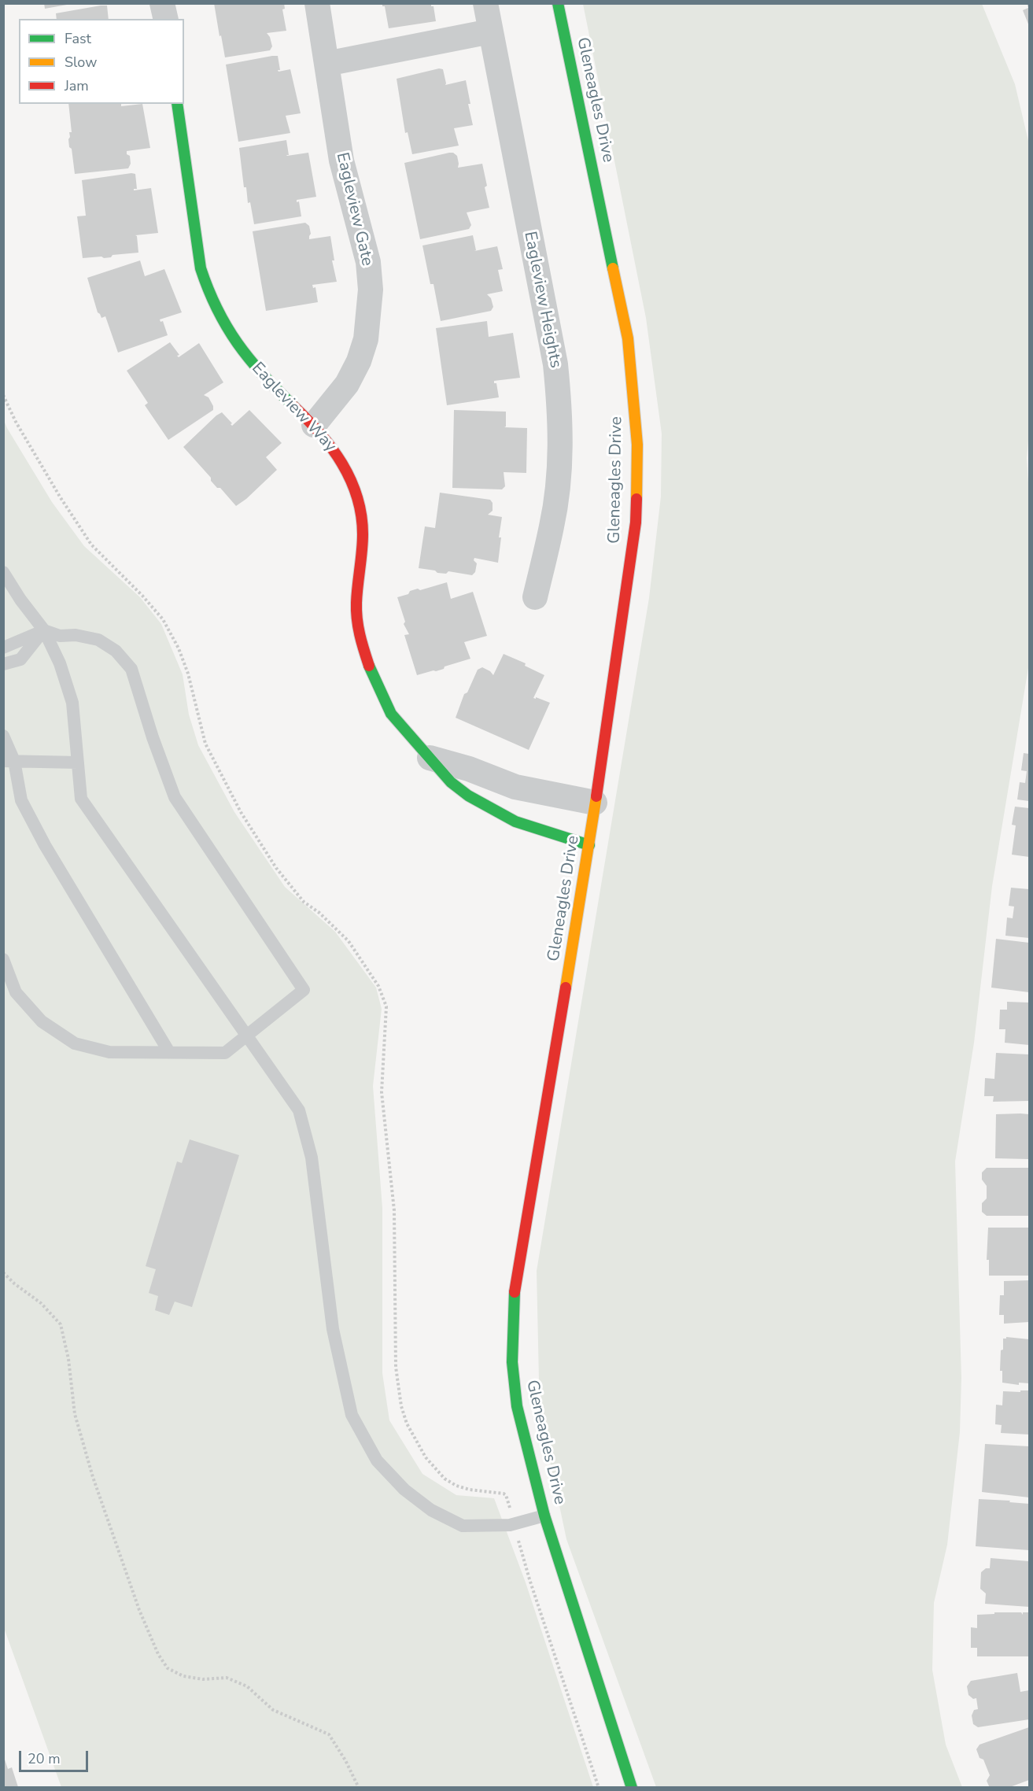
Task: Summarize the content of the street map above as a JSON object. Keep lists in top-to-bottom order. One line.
{"streets":{"street":["Gleneagles Drive","Eagleview Gate","Eagleview Heights","Eagleview Way"]},"crossings":[["Gleneagles Drive","Eagleview Way"],["Eagleview Gate","Eagleview Way"]],"legend":["Fast","Slow","Jam"],"scale_bar":"20 m"}
